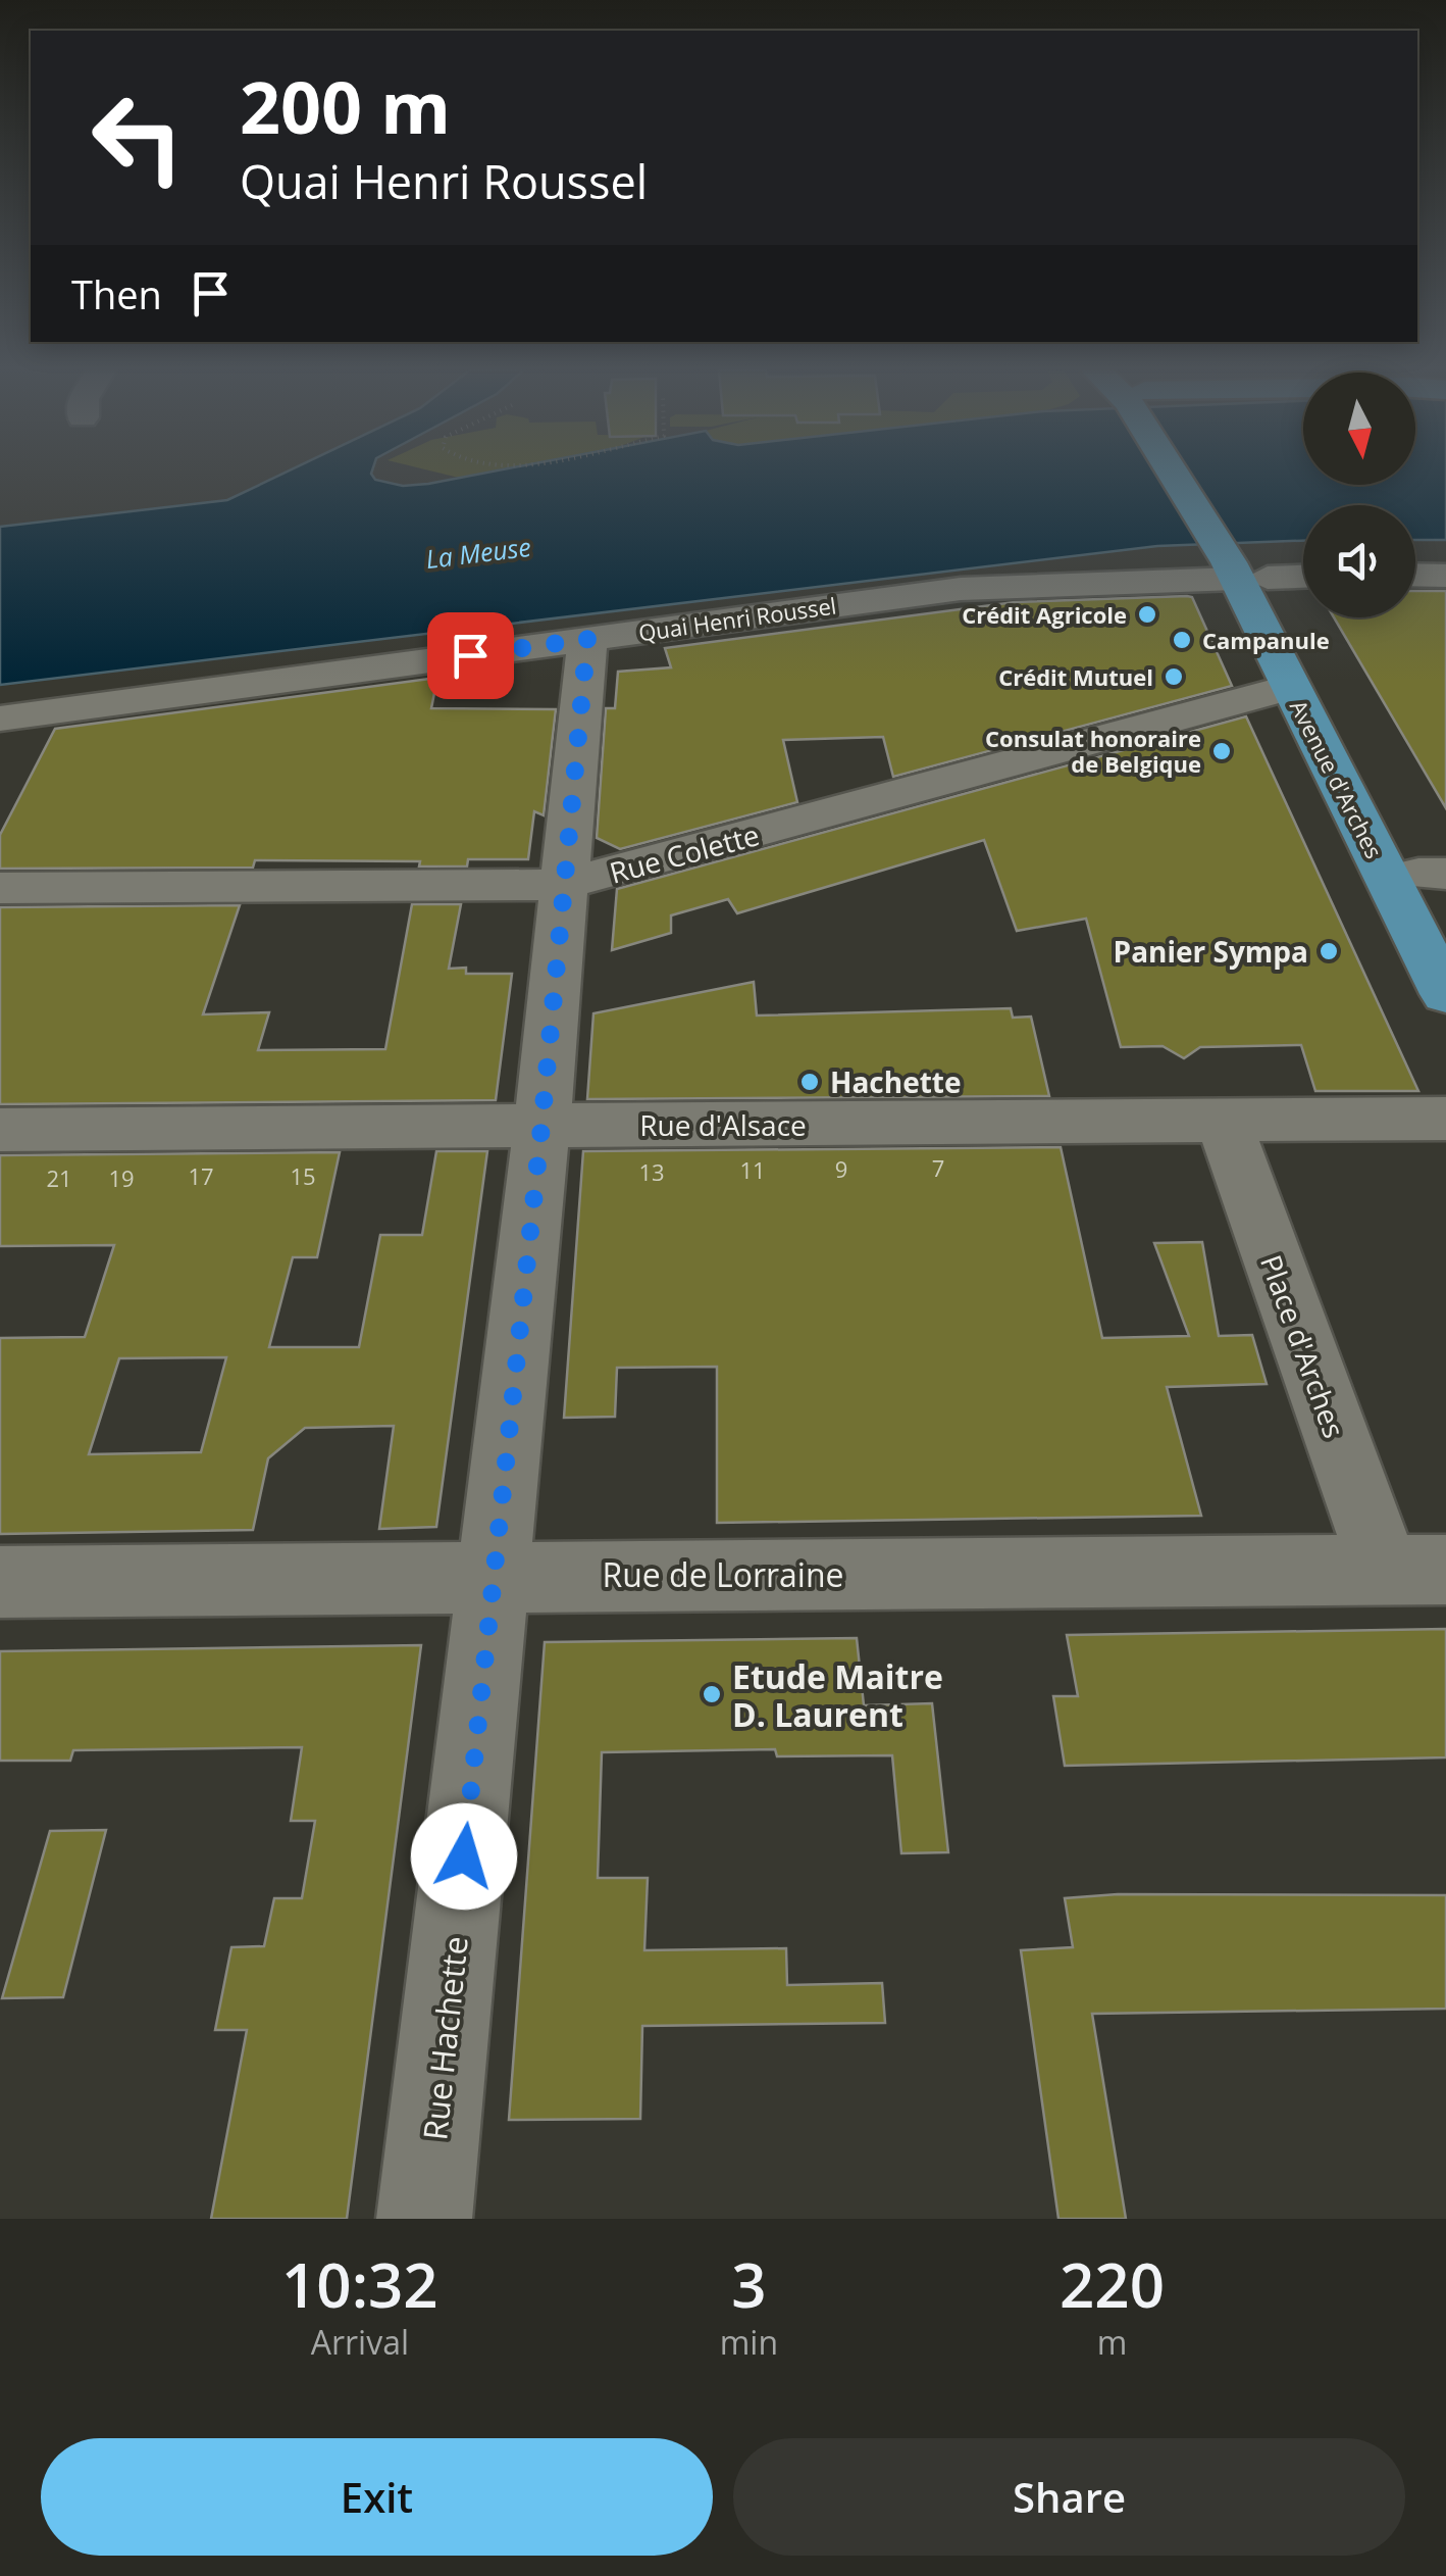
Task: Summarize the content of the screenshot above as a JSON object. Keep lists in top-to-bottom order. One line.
{"streets":{"main road":["Avenue d'Arches"],"street":["Quai Henri Roussel","Rue Colette","Rue d'Alsace","Place d'Arches","Rue de Lorraine","Rue Hachette"]},"crossings":[["Quai Henri Roussel","Avenue d'Arches"],["Quai Henri Roussel","Rue Hachette"],["Avenue d'Arches","Rue Colette"],["Rue Colette","Rue Hachette"],["Rue d'Alsace","Place d'Arches"],["Rue d'Alsace","Rue Hachette"],["Place d'Arches","Rue de Lorraine"],["Rue de Lorraine","Rue Hachette"]],"water":["La Meuse"],"places":["Crédit Agricole","Campanule","Crédit Mutuel","Consulat honoraire de Belgique","Panier Sympa","Hachette","Etude Maitre D. Laurent"],"house_numbers":["7","9","11","13","17","15","21","19"],"north":"bottom","page":{"turn":["200 m","Quai Henri Roussel"],"then":"Then","eta":["10:32","Arrival","3","min","220","m"],"buttons":["Exit","Share"]}}
